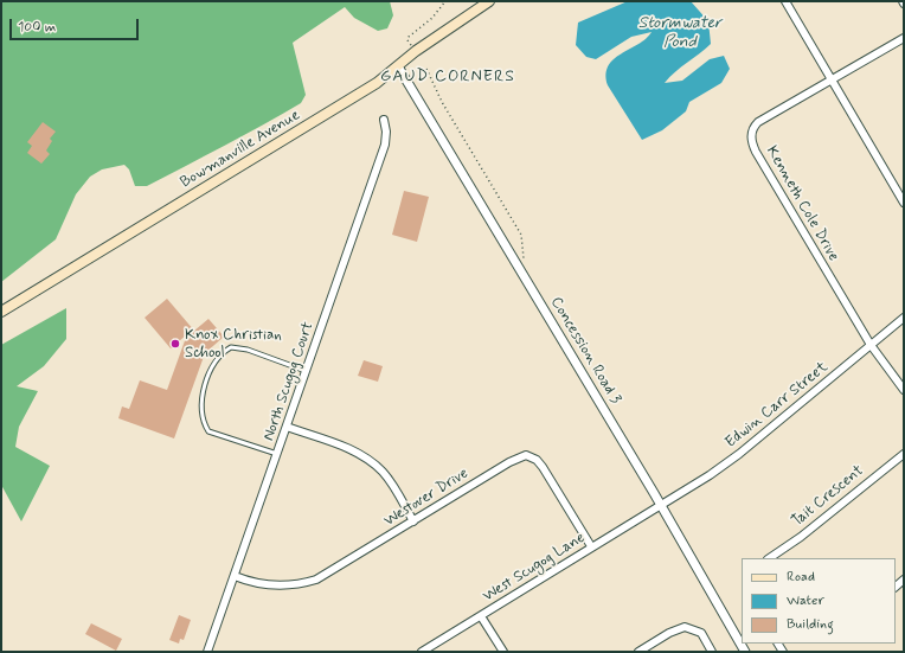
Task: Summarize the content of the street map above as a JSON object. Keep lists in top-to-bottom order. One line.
{"streets":{"main road":["Bowmanville Avenue"],"street":["Kenneth Cole Drive","Concession Road 3","North Scugog Court","Edwin Carr Street","Tait Crescent","Westover Drive","West Scugog Lane"]},"crossings":[["Bowmanville Avenue","Concession Road 3"],["Kenneth Cole Drive","Edwin Carr Street"],["Concession Road 3","Edwin Carr Street"],["Concession Road 3","West Scugog Lane"],["North Scugog Court","Westover Drive"],["Edwin Carr Street","West Scugog Lane"],["Westover Drive","West Scugog Lane"]],"districts":["GAUD CORNERS"],"water":["Stormwater Pond"],"places":["Knox Christian School"],"legend":["Road","Water","Building"],"scale_bar":"100 m"}
